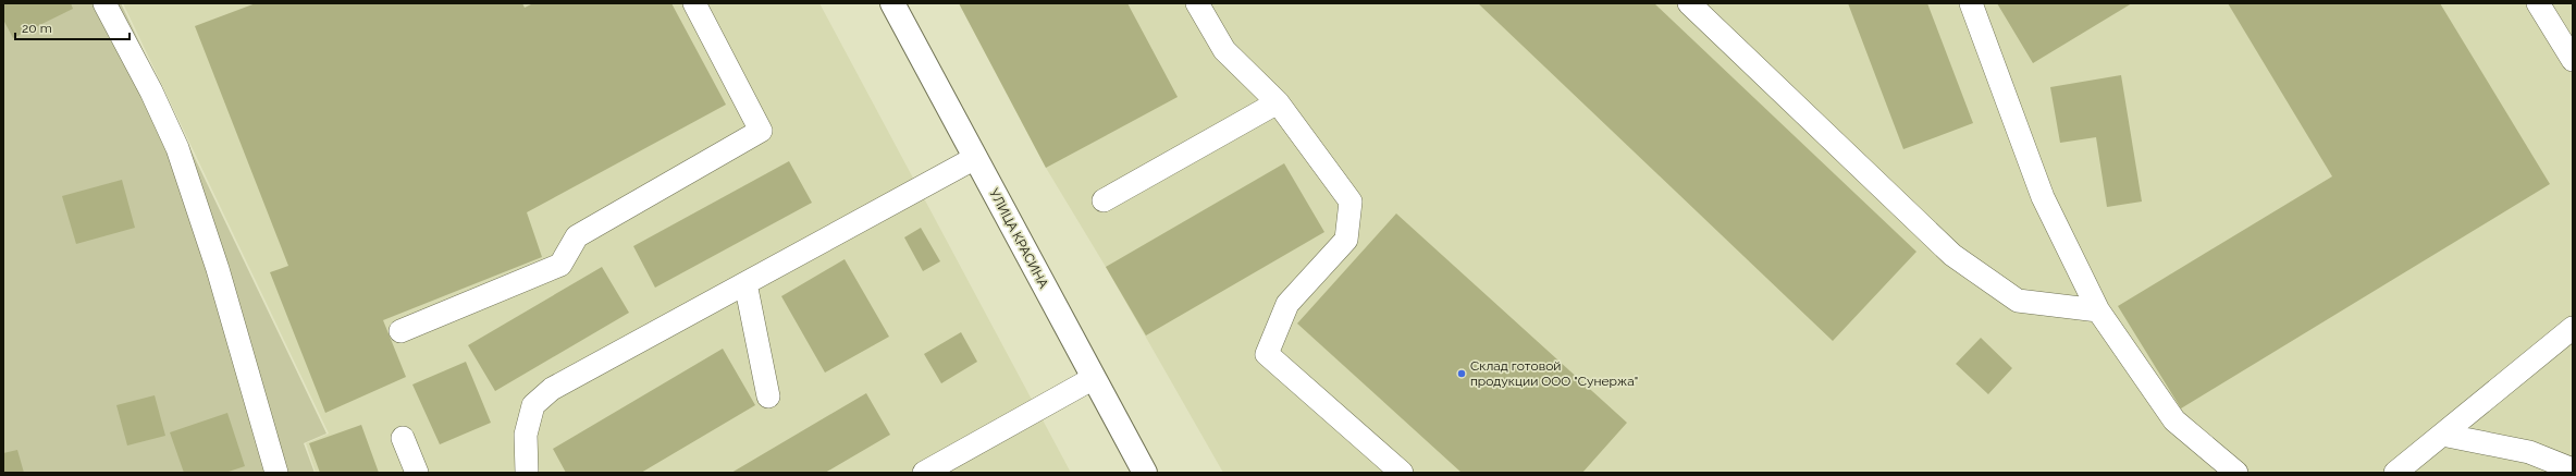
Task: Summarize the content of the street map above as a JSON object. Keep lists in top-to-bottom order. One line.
{"streets":{"main road":["УЛИЦА КРАСИНА"]},"places":["Склад готовой продукции ООО \"Сунержа\""],"scale_bar":"20 m"}
